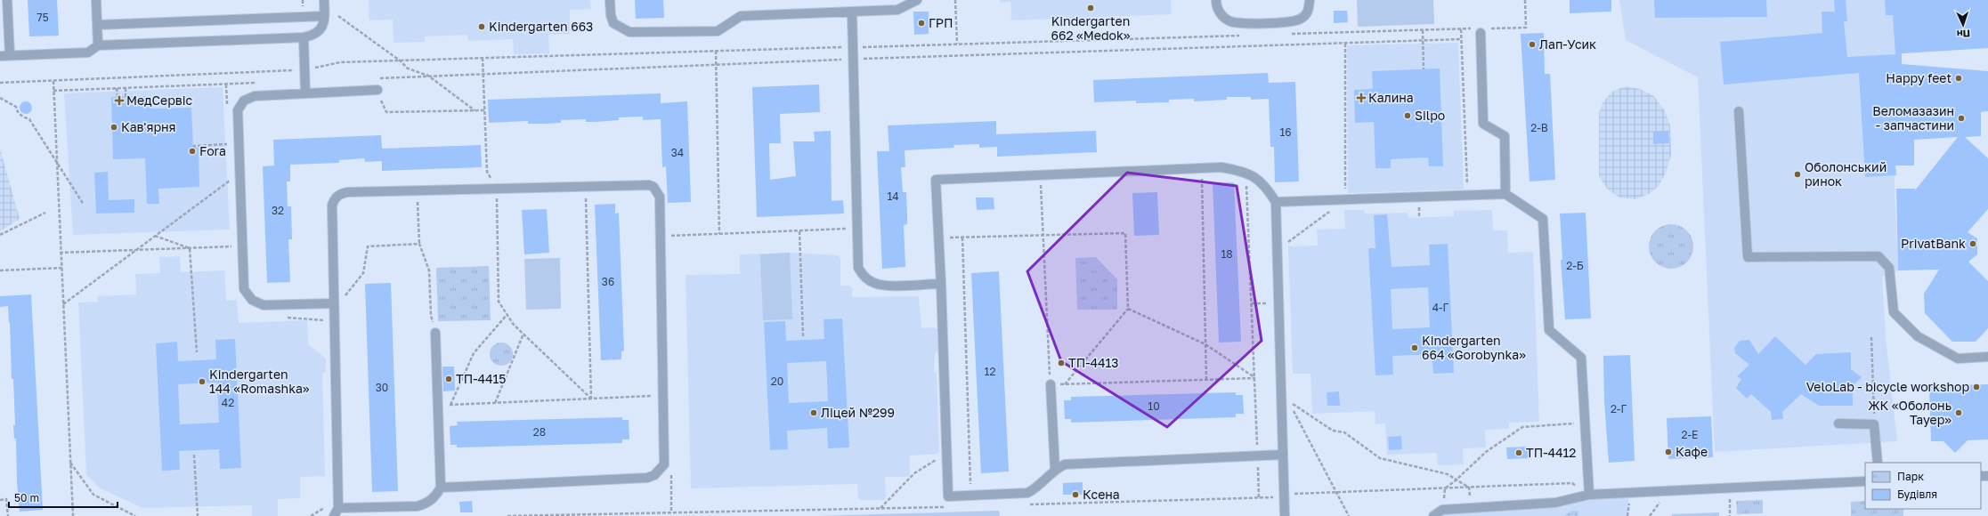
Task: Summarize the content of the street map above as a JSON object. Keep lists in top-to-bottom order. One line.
{"places":{"other":["Kindergarten 662 «Medok»","ГРП","Kindergarten 663","Лап-Усик","Happy feet","Silpo","Веломазазин - запчастини","Кав'ярня","Fora","Оболонський ринок","PrivatBank","Kindergarten 664 «Gorobynka»","ТП-4413","ТП-4415","Kindergarten 144 «Romashka»","VeloLab - bicycle workshop","Ліцей №299","ЖК «Оболонь Тауер»","Кафе","ТП-4412","Ксена"],"health":["Калина","МедСервіс"]},"house_numbers":["75","2-В","16","34","14","32","18","2-Б","36","4-Г","12","20","30","42","10","2-Г","28","2-Е"],"legend":["Парк","Будівля"],"scale_bar":"50 m","north":"bottom"}
